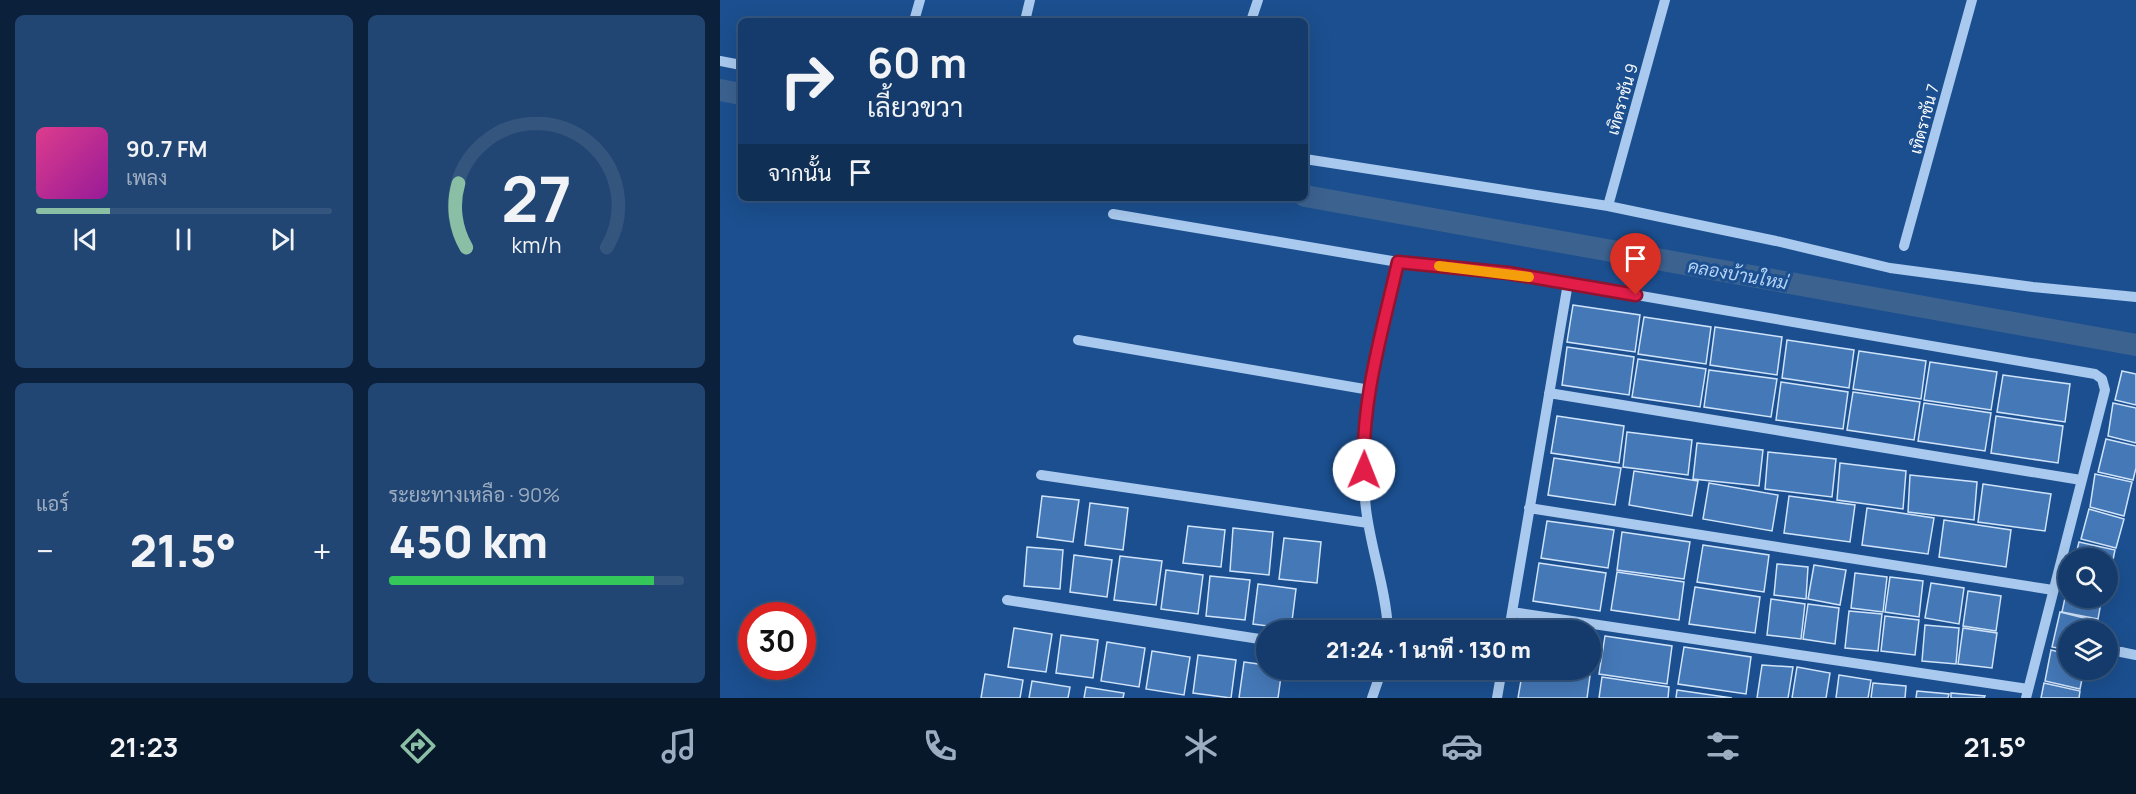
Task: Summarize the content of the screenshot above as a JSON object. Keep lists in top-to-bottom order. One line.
{"streets":{"street":["เทิดราชัน 9","เทิดราชัน 7"]},"water":["คลองบ้านใหม่"],"page":{"turn":["60 m","เลี้ยวขวา"],"song":["90.7 FM","เพลง"],"then":"จากนั้น","tile":["แอร์",["ระยะทางเหลือ · 90%","450 km"]],"heat":["−","21.5°","+"],"limit":"30","trip":"21:24 · 1 นาที · 130 m","tabs":["21:23","21.5°"],"gauge":["27","km/h"]}}
